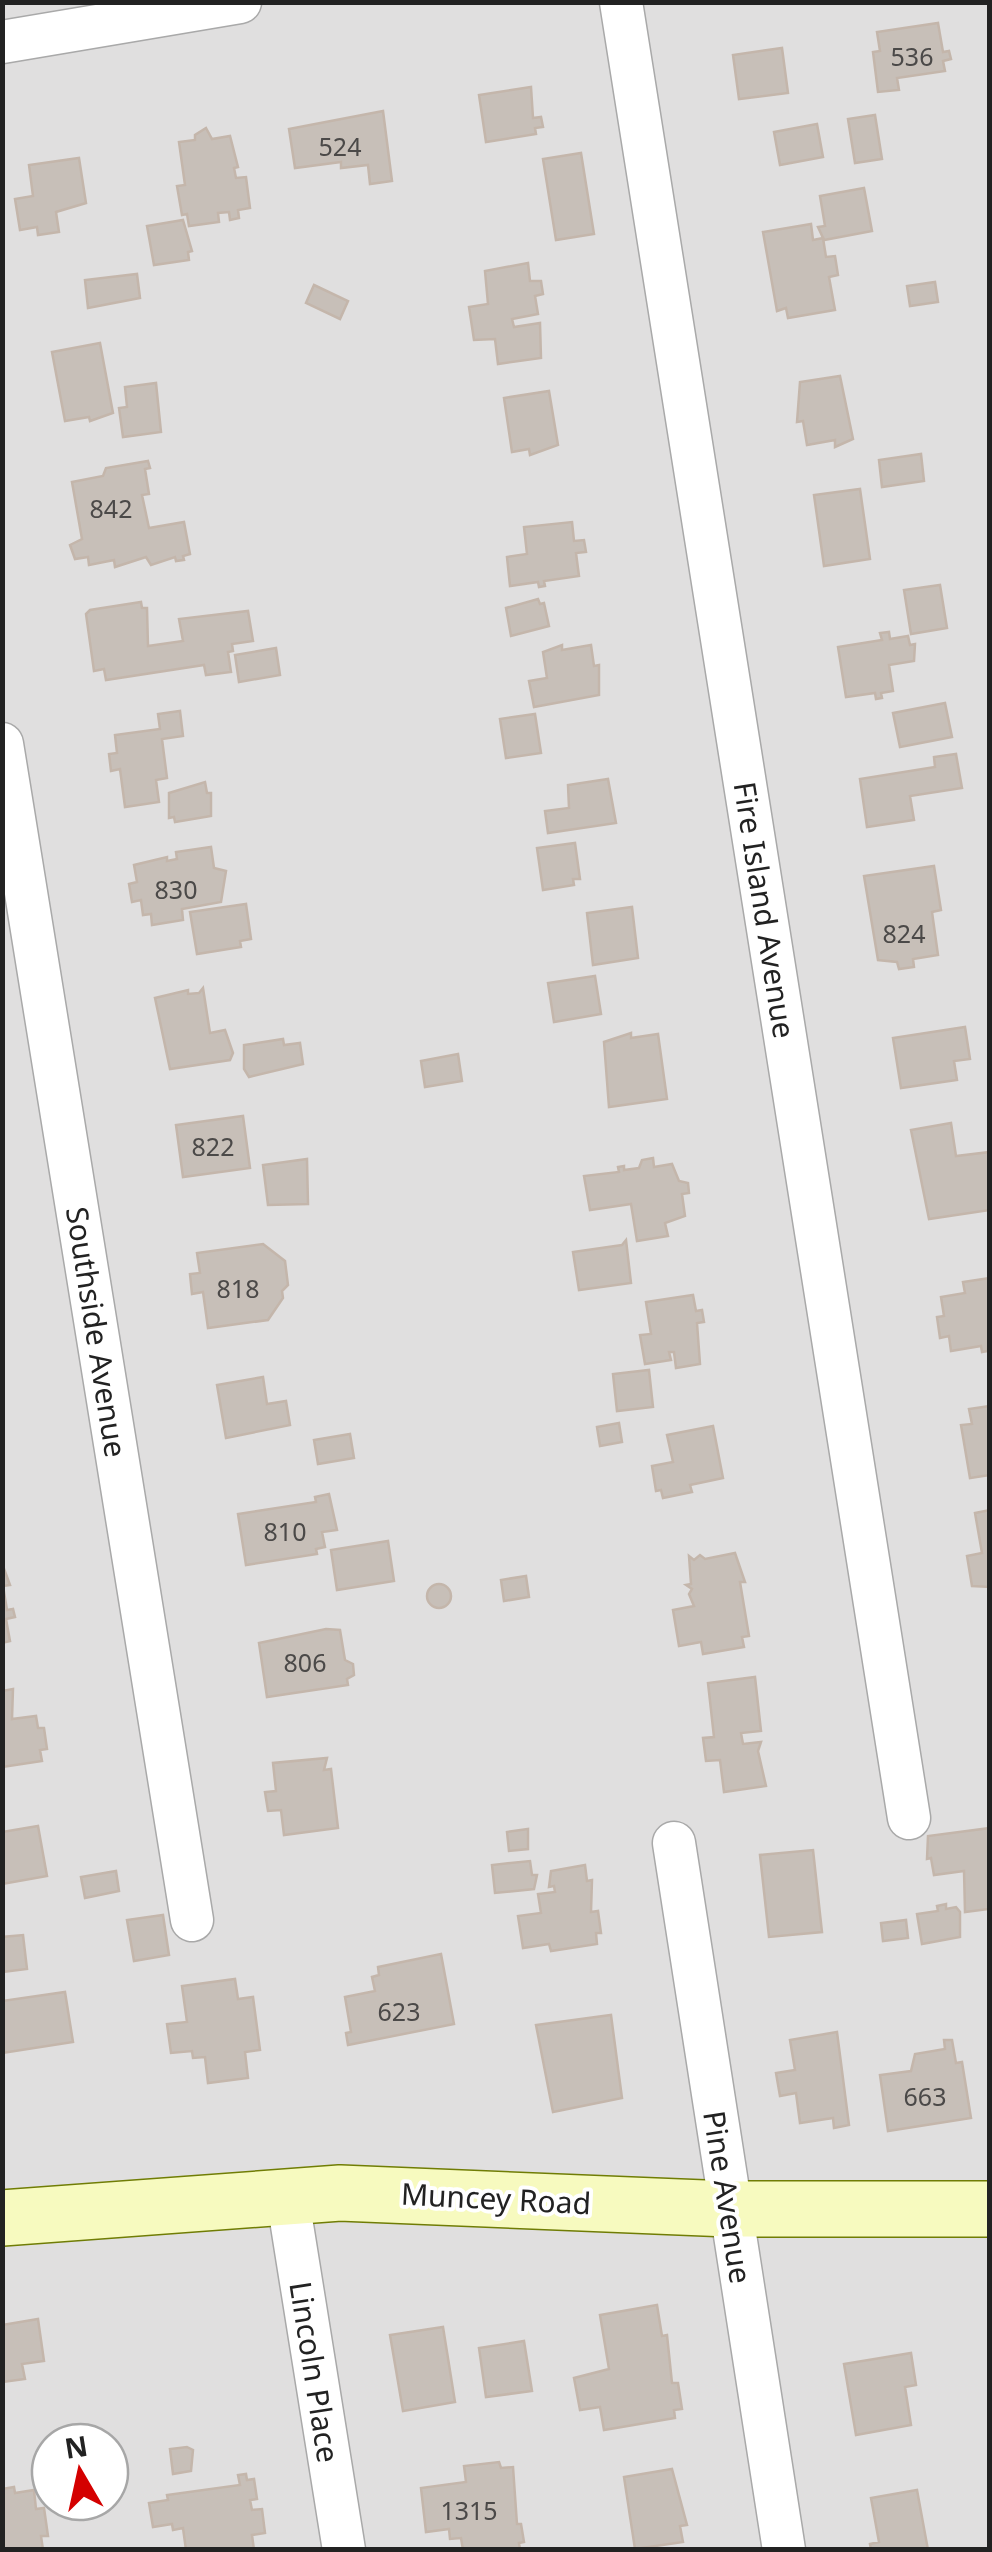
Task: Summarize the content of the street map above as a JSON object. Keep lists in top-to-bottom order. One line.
{"streets":{"street":["Fire Island Avenue","Southside Avenue","Pine Avenue","Muncey Road","Lincoln Place"]},"crossings":[["Pine Avenue","Muncey Road"],["Muncey Road","Lincoln Place"]],"house_numbers":["536","524","842","830","824","822","818","810","806","623","663","1315"],"north":"top"}
